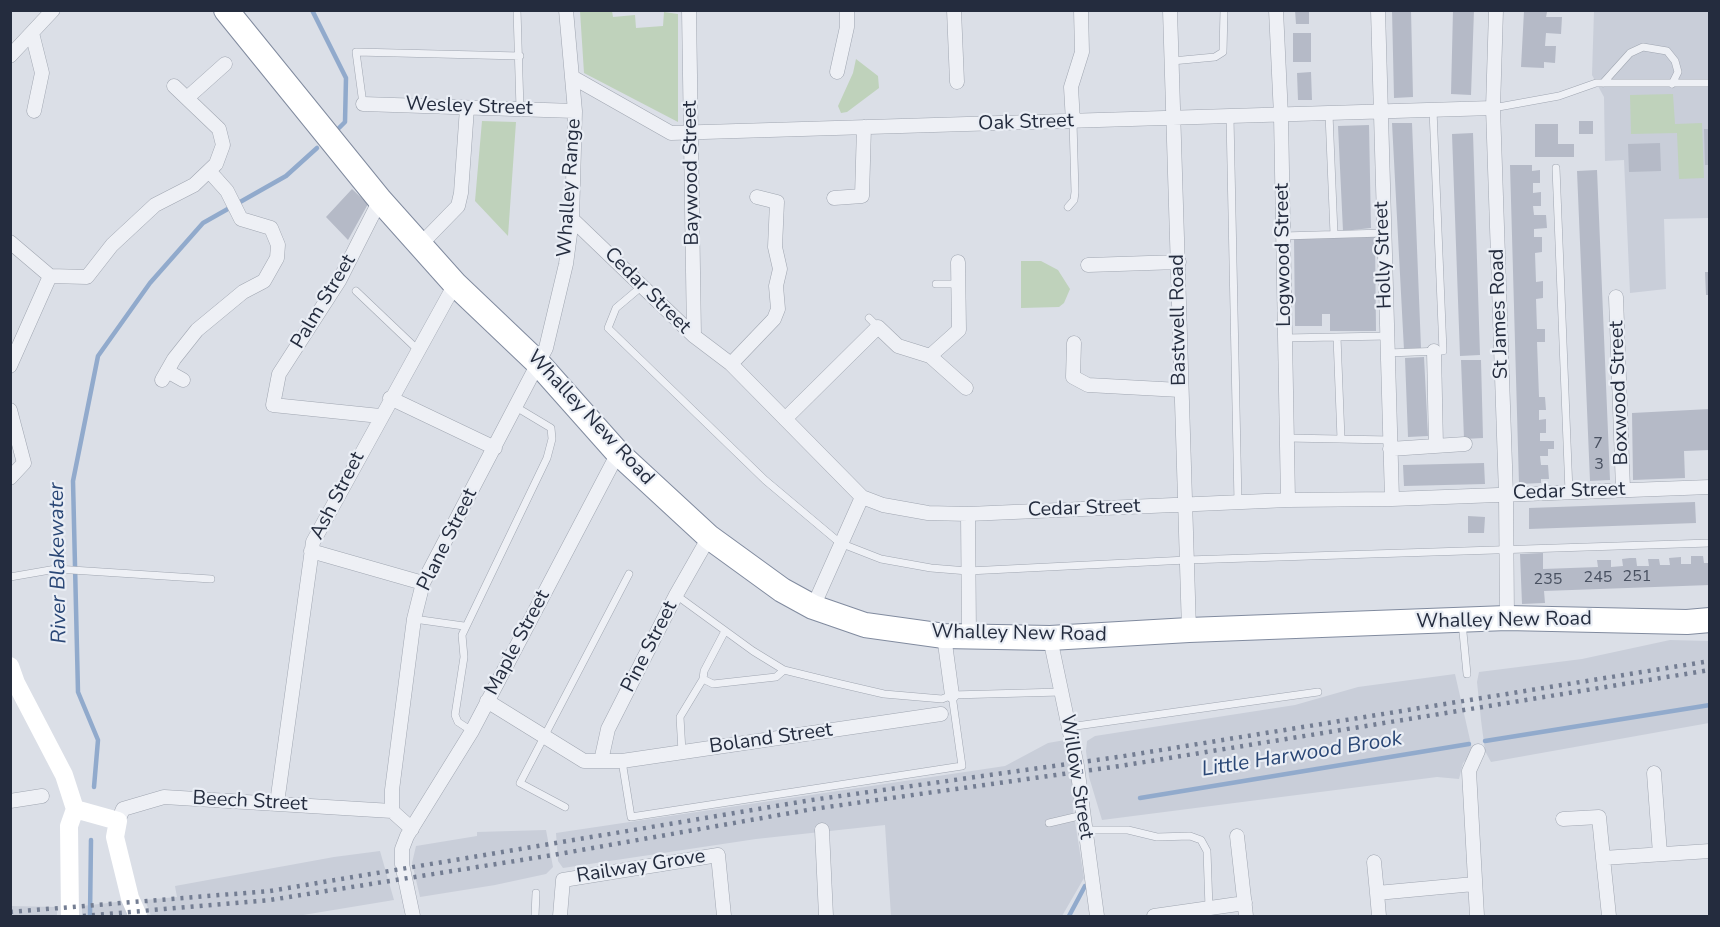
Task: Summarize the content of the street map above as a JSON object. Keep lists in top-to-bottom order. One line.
{"streets":{"highway":["Whalley New Road"],"street":["Wesley Street","Oak Street","Baywood Street","Whalley Range","Logwood Street","Holly Street","Cedar Street","Palm Street","St James Road","Bastwell Road","Boxwood Street","Ash Street","Plane Street","Maple Street","Pine Street","Boland Street","Willow Street","Beech Street","Railway Grove"]},"crossings":[["Wesley Street","Whalley Range"],["Oak Street","Baywood Street"],["Oak Street","Whalley Range"],["Oak Street","Logwood Street"],["Oak Street","Holly Street"],["Oak Street","St James Road"],["Oak Street","Bastwell Road"],["Baywood Street","Cedar Street"],["Whalley Range","Cedar Street"],["Whalley Range","Whalley New Road"],["Whalley Range","Plane Street"],["Logwood Street","Cedar Street"],["Holly Street","Cedar Street"],["Cedar Street","St James Road"],["Cedar Street","Bastwell Road"],["Cedar Street","Boxwood Street"],["Palm Street","Whalley New Road"],["Palm Street","Ash Street"],["St James Road","Whalley New Road"],["Bastwell Road","Whalley New Road"],["Whalley New Road","Ash Street"],["Whalley New Road","Plane Street"],["Whalley New Road","Maple Street"],["Whalley New Road","Pine Street"],["Whalley New Road","Willow Street"],["Ash Street","Beech Street"],["Plane Street","Beech Street"],["Maple Street","Boland Street"],["Pine Street","Boland Street"]],"water":["River Blakewater","Little Harwood Brook"],"house_numbers":["7","3","251","245","235"]}
